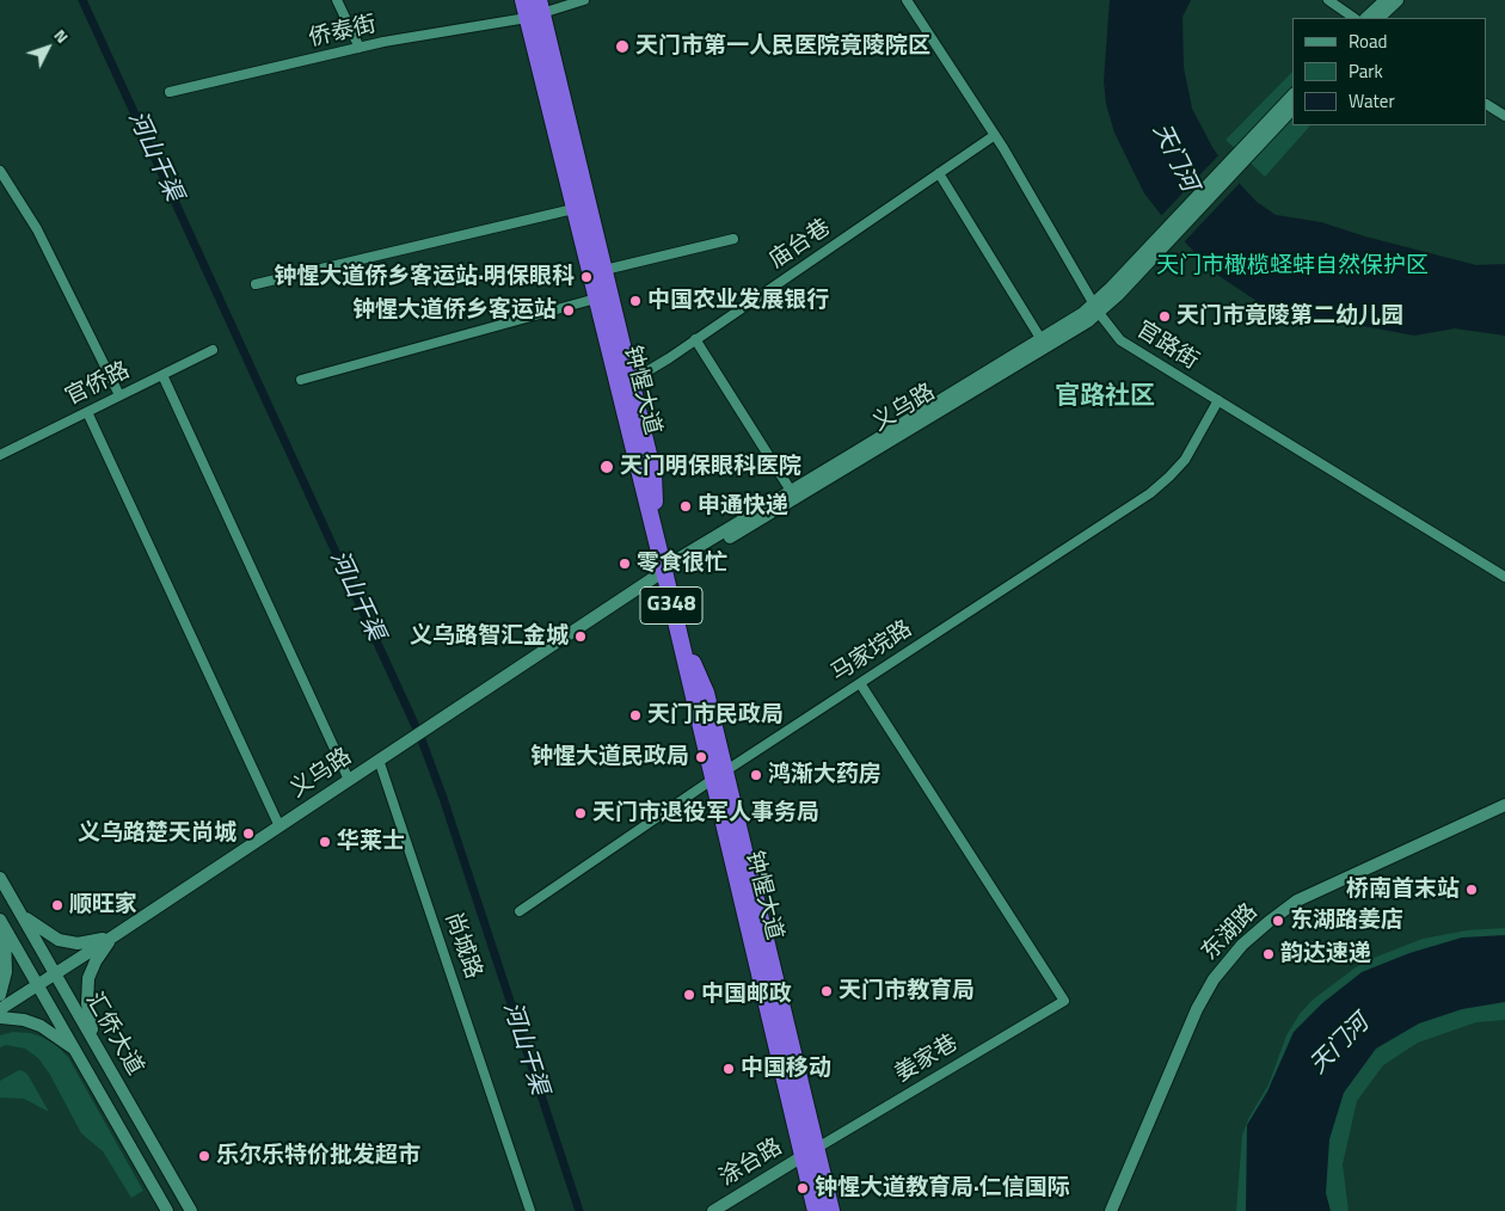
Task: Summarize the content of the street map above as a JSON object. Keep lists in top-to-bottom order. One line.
{"streets":{"highway":["钟惺大道","G348"],"main road":["义乌路","东湖路","汇侨大道","涂台路"],"street":["侨泰街","庙台巷","官路街","官侨路","马家垸路","尚城路","姜家巷"]},"crossings":[["侨泰街","钟惺大道"],["庙台巷","官路街"],["庙台巷","钟惺大道"],["官路街","义乌路"],["官路街","马家垸路"],["钟惺大道","义乌路"],["钟惺大道","马家垸路"],["钟惺大道","姜家巷"],["钟惺大道","涂台路"],["义乌路","尚城路"],["义乌路","汇侨大道"],["马家垸路","姜家巷"],["姜家巷","涂台路"]],"districts":["官路社区"],"water":["河山干渠","天门河"],"parks":["天门市橄榄蛏蚌自然保护区"],"places":["天门市第一人民医院竟陵院区","钟惺大道侨乡客运站·明保眼科","中国农业发展银行","钟惺大道侨乡客运站","天门市竟陵第二幼儿园","天门明保眼科医院","申通快递","零食很忙","义乌路智汇金城","天门市民政局","钟惺大道民政局","鸿渐大药房","天门市退役军人事务局","义乌路楚天尚城","华莱士","桥南首末站","顺旺家","东湖路姜店","韵达速递","天门市教育局","中国邮政","中国移动","乐尔乐特价批发超市","钟惺大道教育局·仁信国际"],"legend":["Road","Park","Water"],"north":"top right"}
